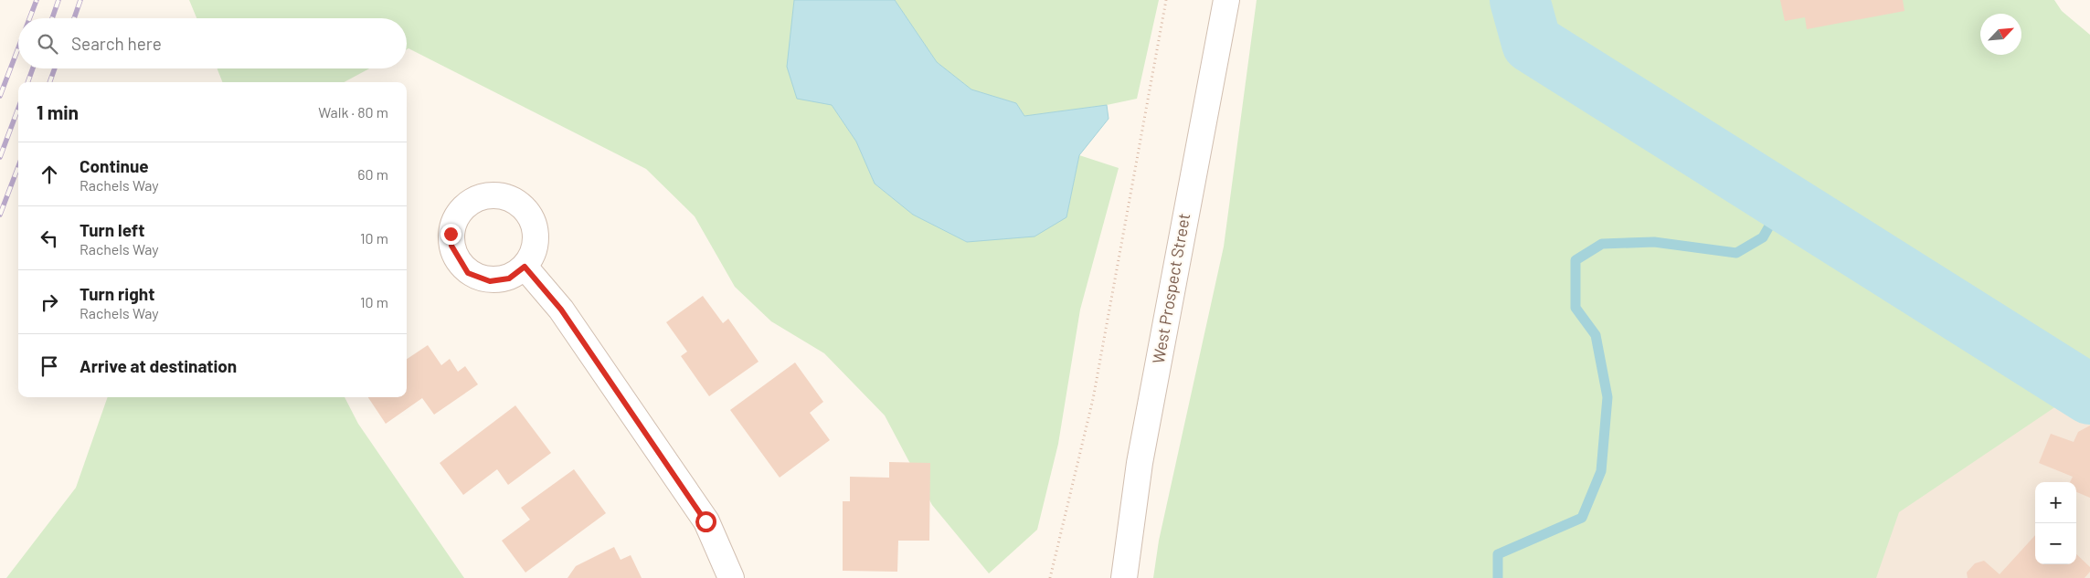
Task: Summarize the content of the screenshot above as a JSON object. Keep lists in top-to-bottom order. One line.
{"streets":{"street":["West Prospect Street"]},"north":"top right","page":{"search":"Search here","heading":["1 min","Walk · 80 m"],"list":[["Continue","Rachels Way","60 m"],["Turn left","Rachels Way","10 m"],["Turn right","Rachels Way","10 m"],"Arrive at destination"],"map_buttons":["+","−"]}}
